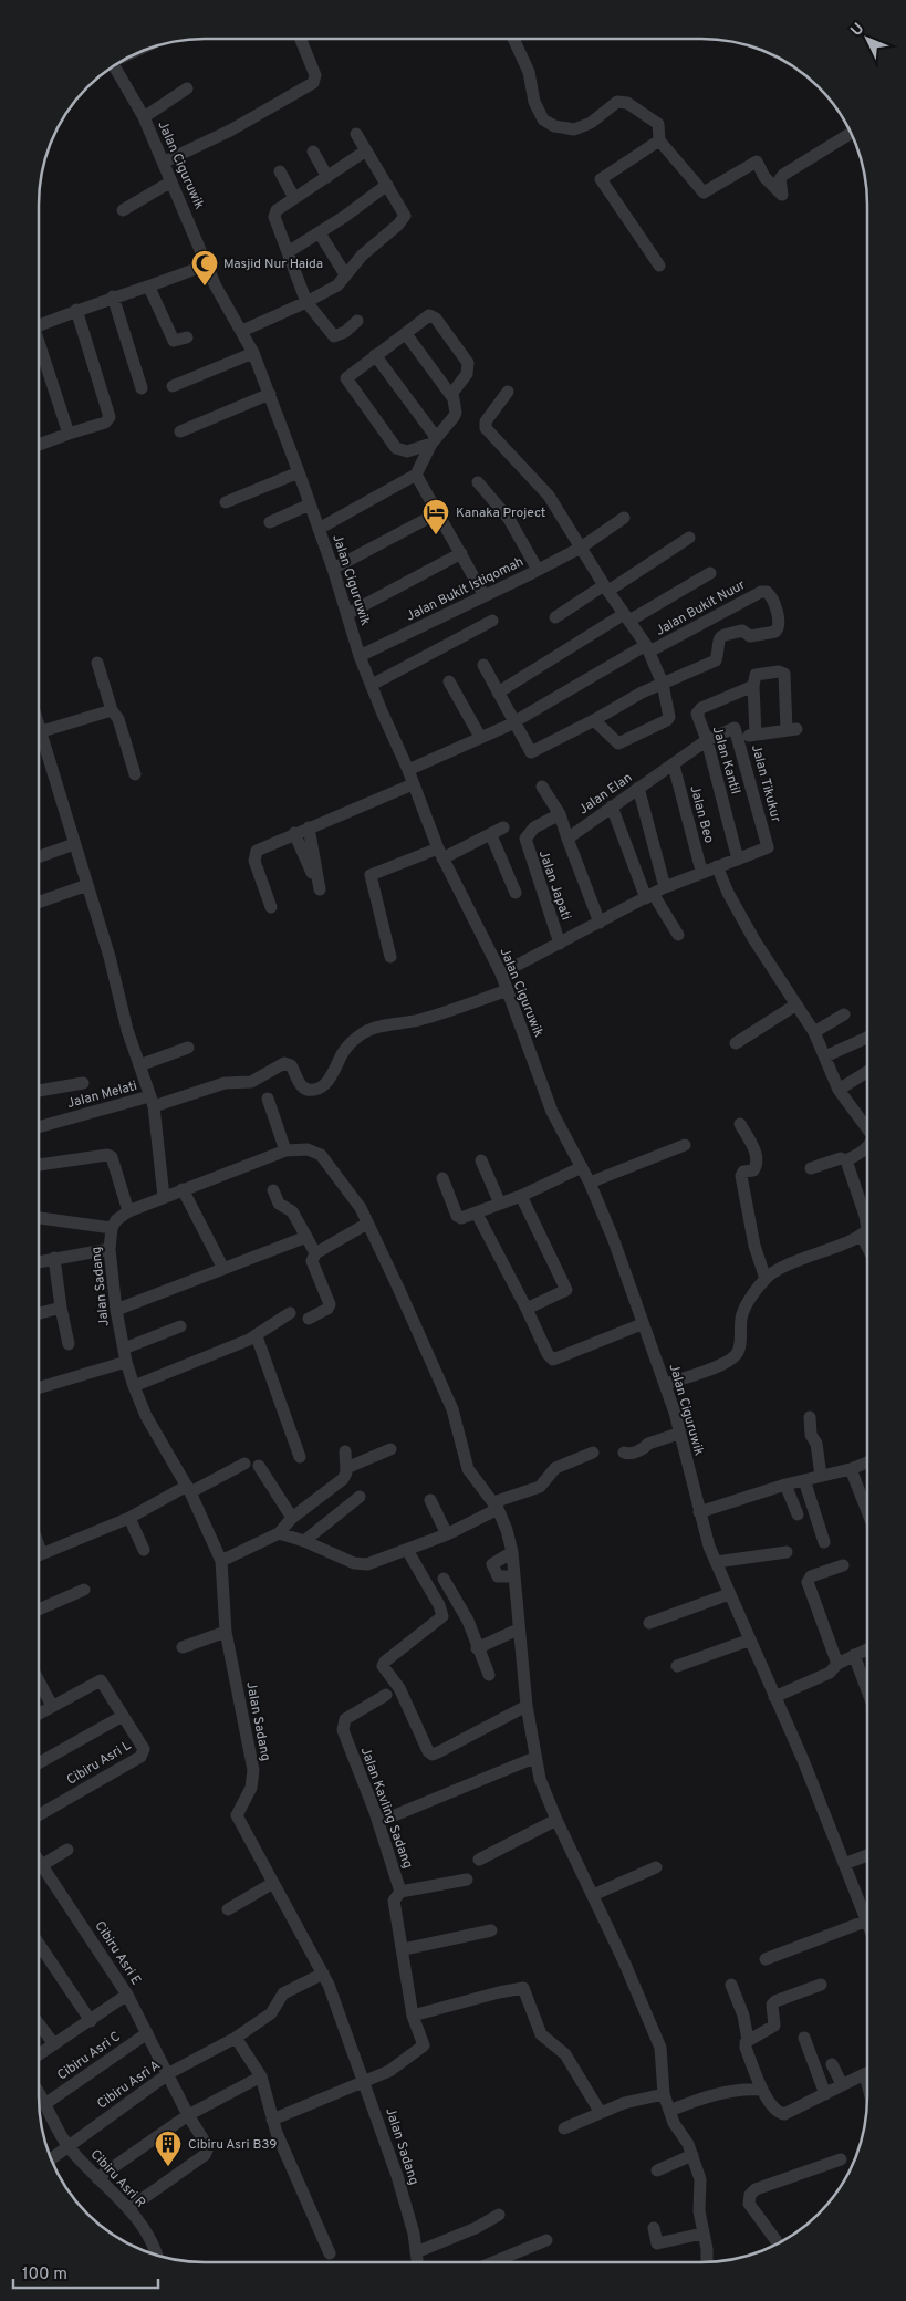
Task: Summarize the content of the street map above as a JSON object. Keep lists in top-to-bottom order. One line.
{"streets":{"street":["Jalan Ciguruwik","Jalan Bukit Istiqomah","Jalan Bukit Nuur","Jalan Kantil","Jalan Tikukur","Jalan Elan","Jalan Beo","Jalan Japati","Jalan Melati","Jalan Sadang","Cibiru Asri L","Jalan Kavling Sadang","Cibiru Asri E","Cibiru Asri C","Cibiru Asri A","Cibiru Asri R"]},"crossings":[["Jalan Ciguruwik","Jalan Bukit Istiqomah"],["Jalan Ciguruwik","Jalan Bukit Nuur"],["Jalan Ciguruwik","Jalan Melati"],["Jalan Kantil","Jalan Tikukur"],["Jalan Kantil","Jalan Elan"],["Jalan Tikukur","Jalan Elan"],["Jalan Elan","Jalan Beo"],["Jalan Elan","Jalan Japati"],["Jalan Sadang","Jalan Kavling Sadang"],["Jalan Sadang","Cibiru Asri A"],["Cibiru Asri E","Cibiru Asri C"],["Cibiru Asri E","Cibiru Asri A"],["Cibiru Asri E","Cibiru Asri R"],["Cibiru Asri C","Cibiru Asri R"],["Cibiru Asri A","Cibiru Asri R"]],"places":{"mosque":["Masjid Nur Haida"],"hotel":["Kanaka Project"],"building":["Cibiru Asri B39"]},"scale_bar":"100 m","north":"top left"}
